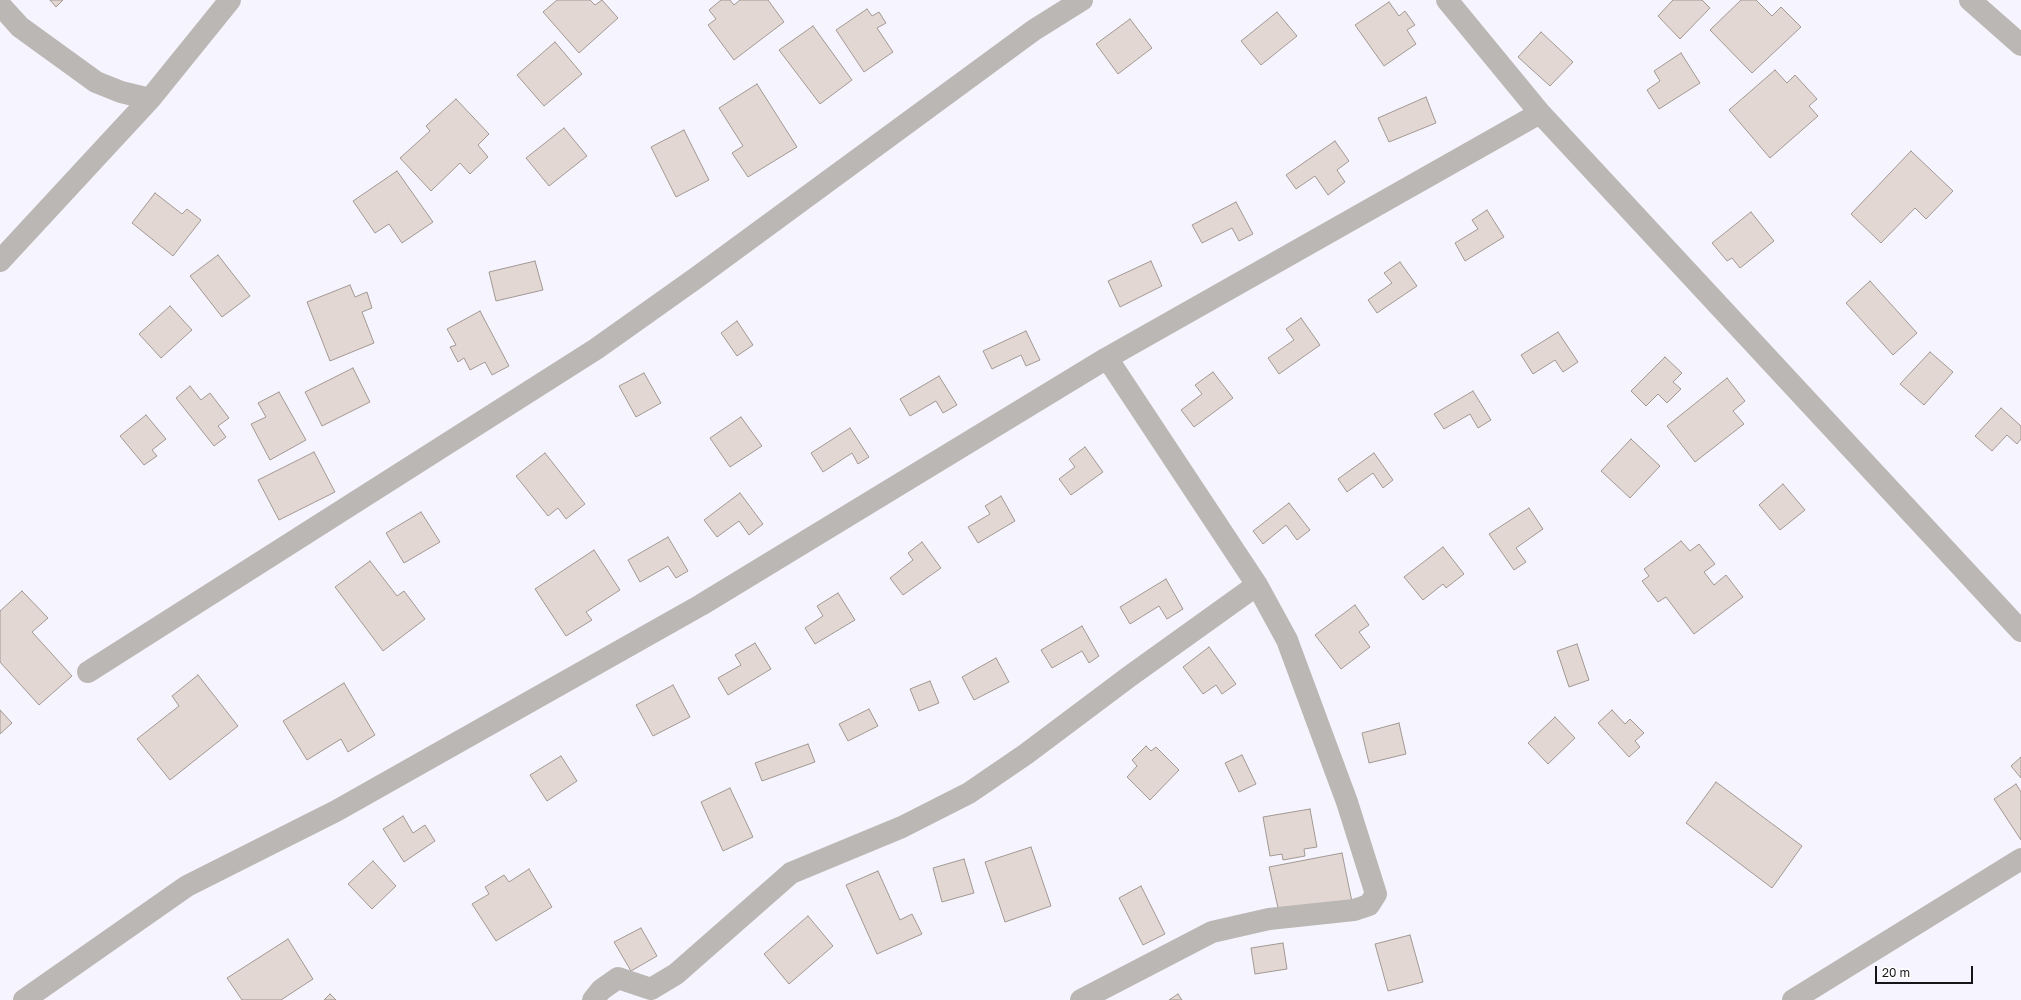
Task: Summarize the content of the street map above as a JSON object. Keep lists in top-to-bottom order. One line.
{"scale_bar":"20 m"}
